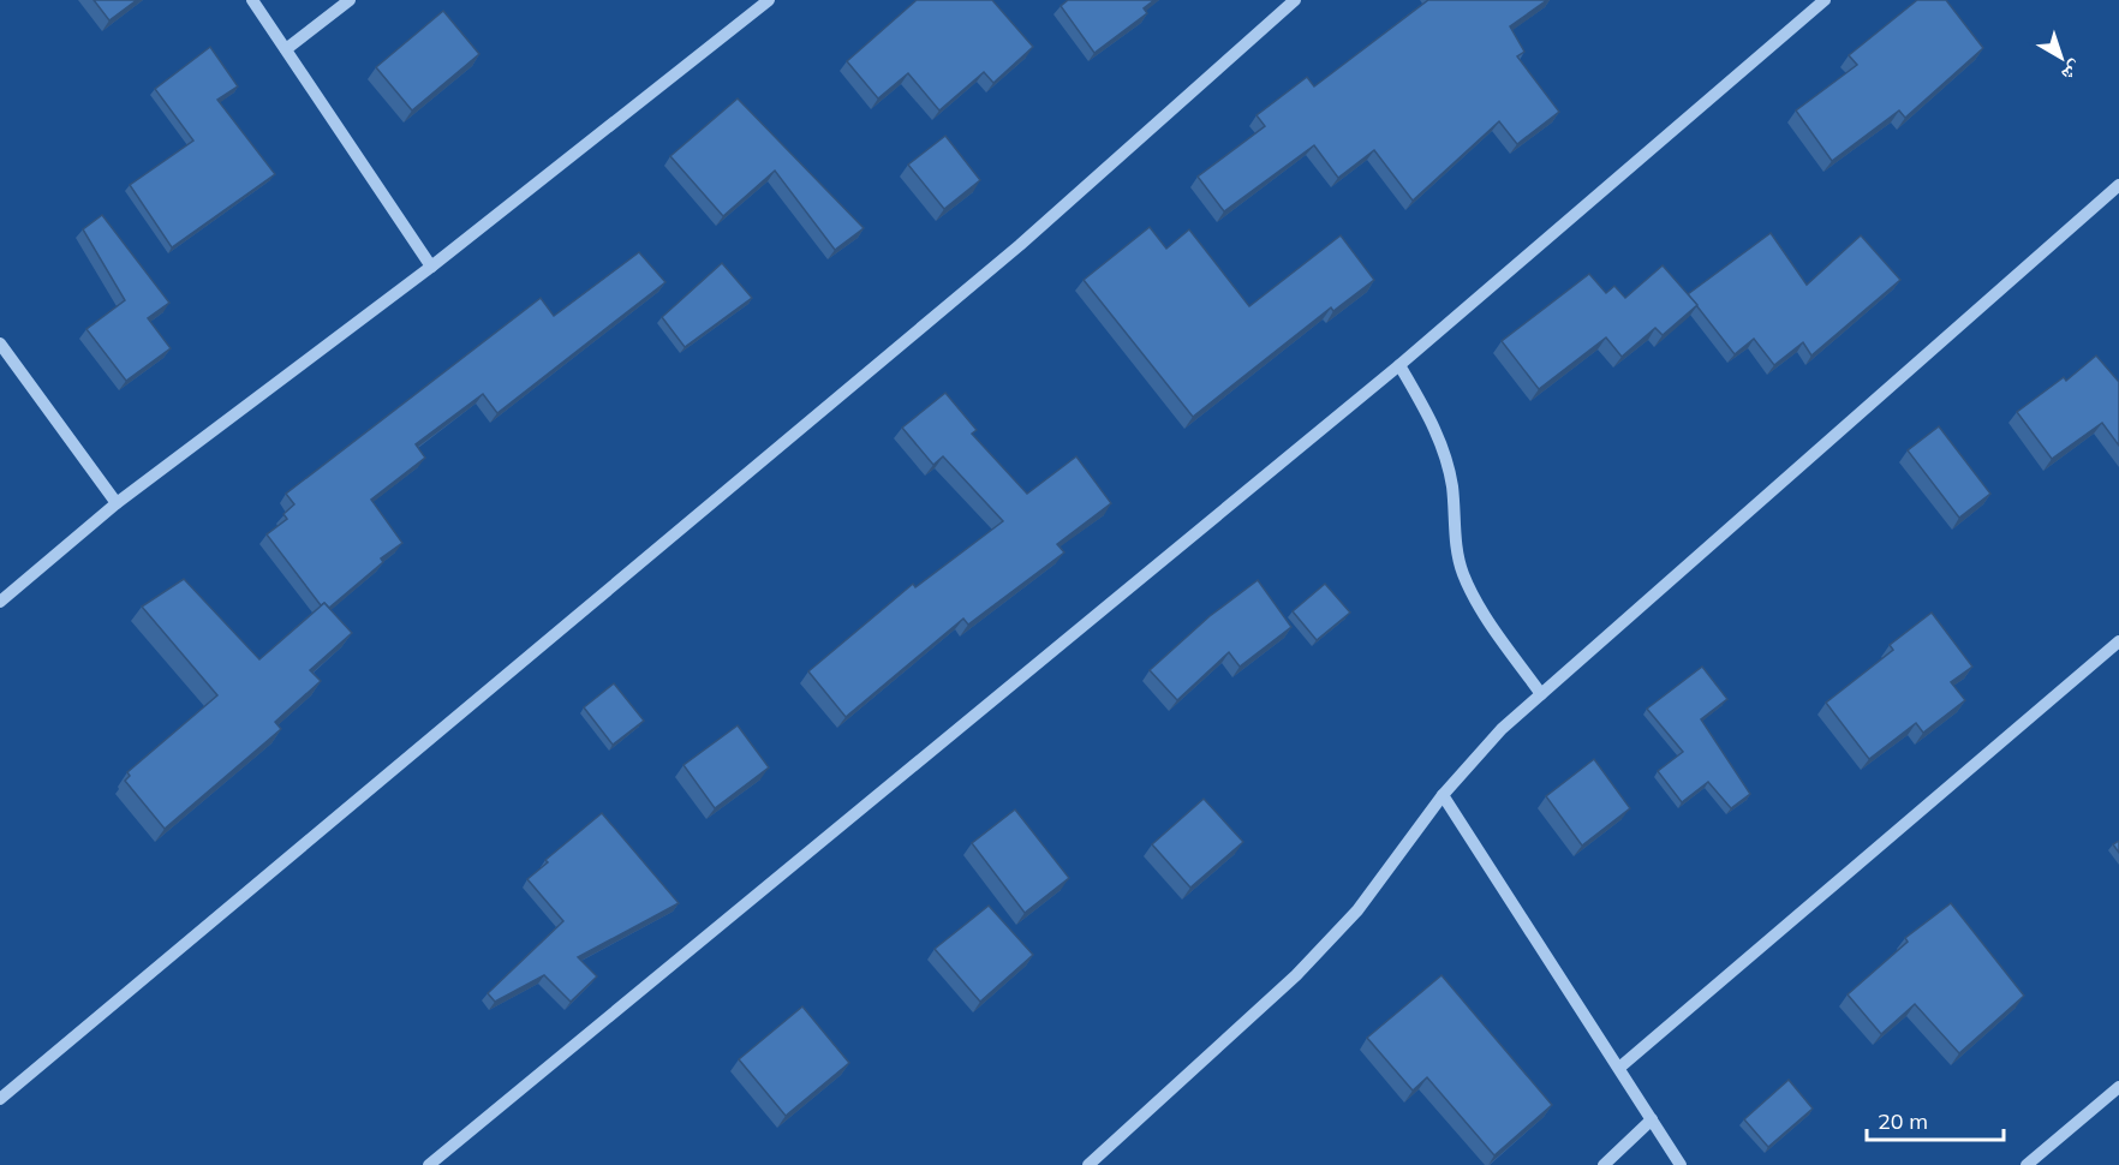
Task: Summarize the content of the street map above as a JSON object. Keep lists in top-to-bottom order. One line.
{"scale_bar":"20 m","north":"bottom right"}
